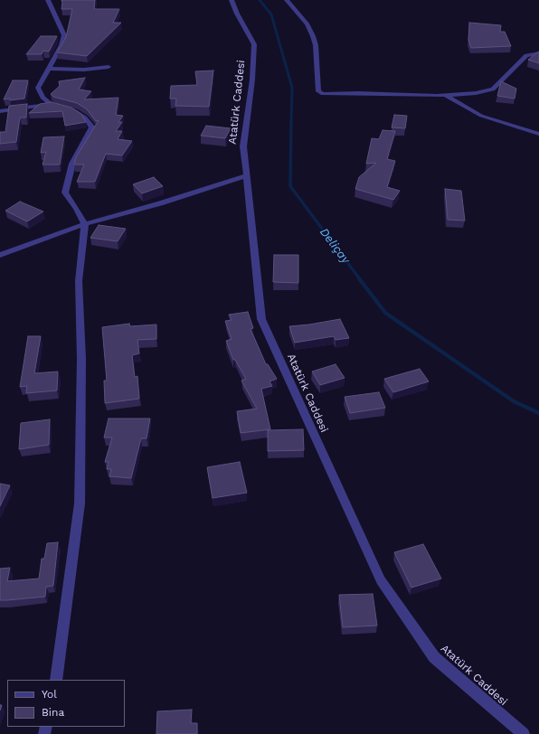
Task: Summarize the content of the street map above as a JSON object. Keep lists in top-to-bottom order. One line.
{"streets":{"street":["Atatürk Caddesi"]},"water":["Deliçay"],"legend":["Yol","Bina"]}
